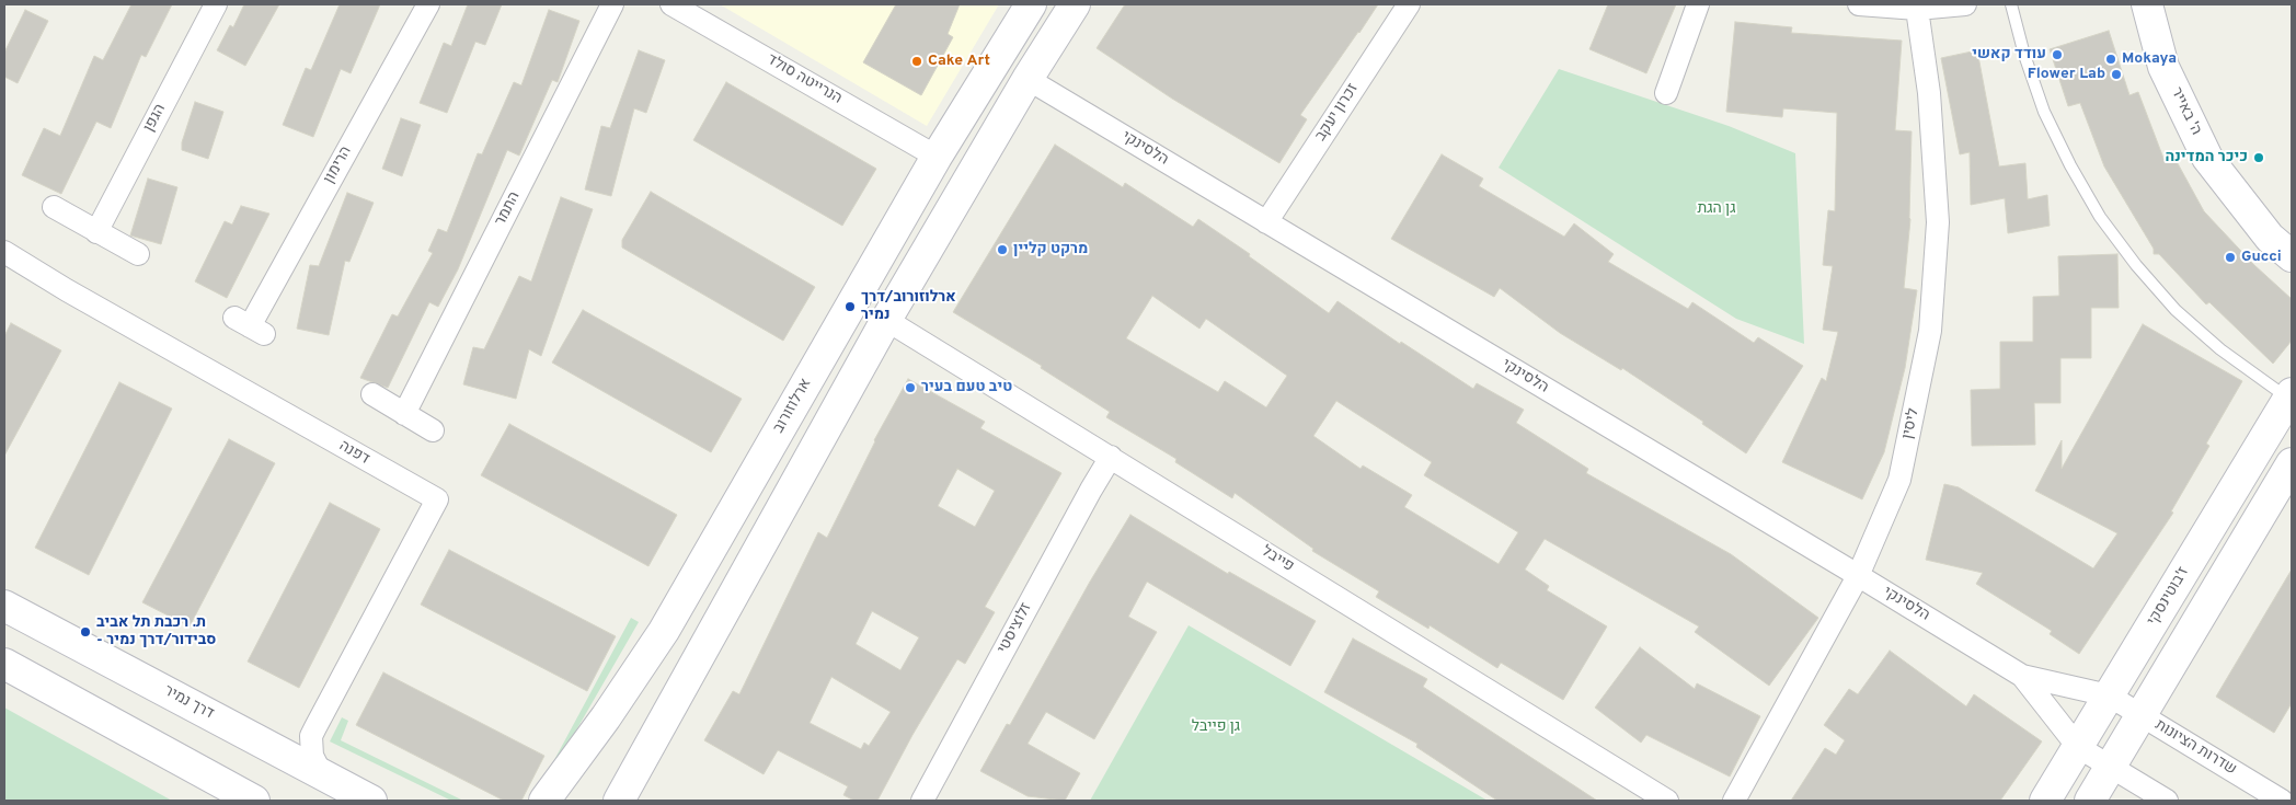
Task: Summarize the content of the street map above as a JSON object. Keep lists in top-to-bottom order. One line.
{"streets":{"street":["הנרייטה סולד","ה' באייר","זכרון יעקב","הגפן","הלסינקי","הרימון","התמר","ארלוזורוב","ליסין","דפנה","פייבל","ז'בוטינסקי","זלוציסטי","דרך נמיר","שדרות הציונות"]},"crossings":[["הנרייטה סולד","ארלוזורוב"],["זכרון יעקב","הלסינקי"],["הלסינקי","ליסין"],["הלסינקי","ז'בוטינסקי"],["הלסינקי","שדרות הציונות"],["דפנה","דרך נמיר"],["פייבל","זלוציסטי"],["ז'בוטינסקי","שדרות הציונות"]],"parks":["גן הגת","גן פייבל"],"places":["עודד קאשי","Mokaya","Cake Art","Flower Lab","כיכר המדינה","מרקט קליין","Gucci","ארלוזורוב/דרך נמיר","טיב טעם בעיר","ת. רכבת תל אביב - סבידור/דרך נמיר"]}
